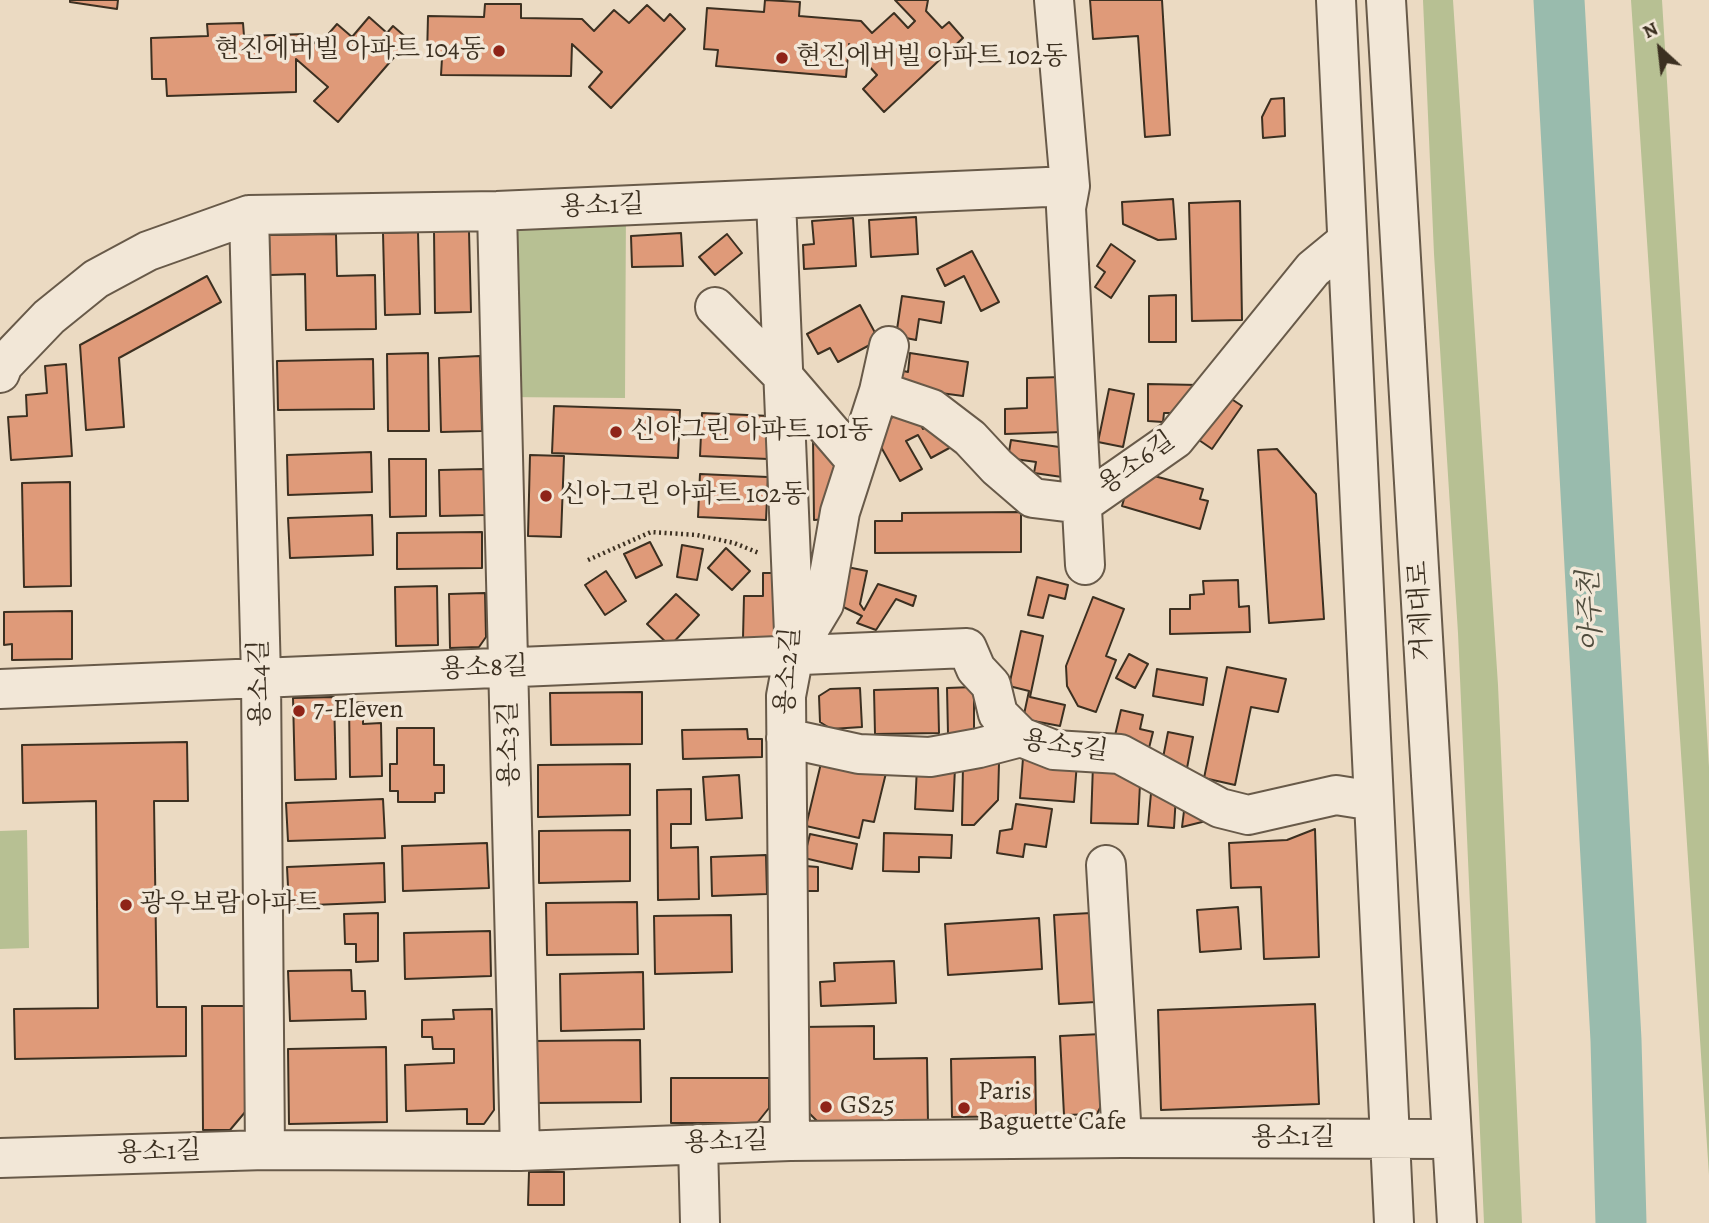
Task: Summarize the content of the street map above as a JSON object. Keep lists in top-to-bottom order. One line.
{"streets":{"street":["용소1길","용소6길","거제대로","용소8길","용소2길","용소4길","용소3길","용소5길"]},"crossings":[["용소1길","거제대로"],["용소1길","용소2길"],["용소1길","용소4길"],["용소1길","용소3길"],["용소8길","용소2길"],["용소8길","용소4길"],["용소8길","용소3길"],["용소8길","용소5길"],["용소2길","용소5길"]],"water":["아주천"],"places":["현진에버빌 아파트 104동","현진에버빌 아파트 102동","신아그린 아파트 101동","신아그린 아파트 102동","7-Eleven","광우보람 아파트","GS25","Paris Baguette Cafe"],"north":"top left"}
